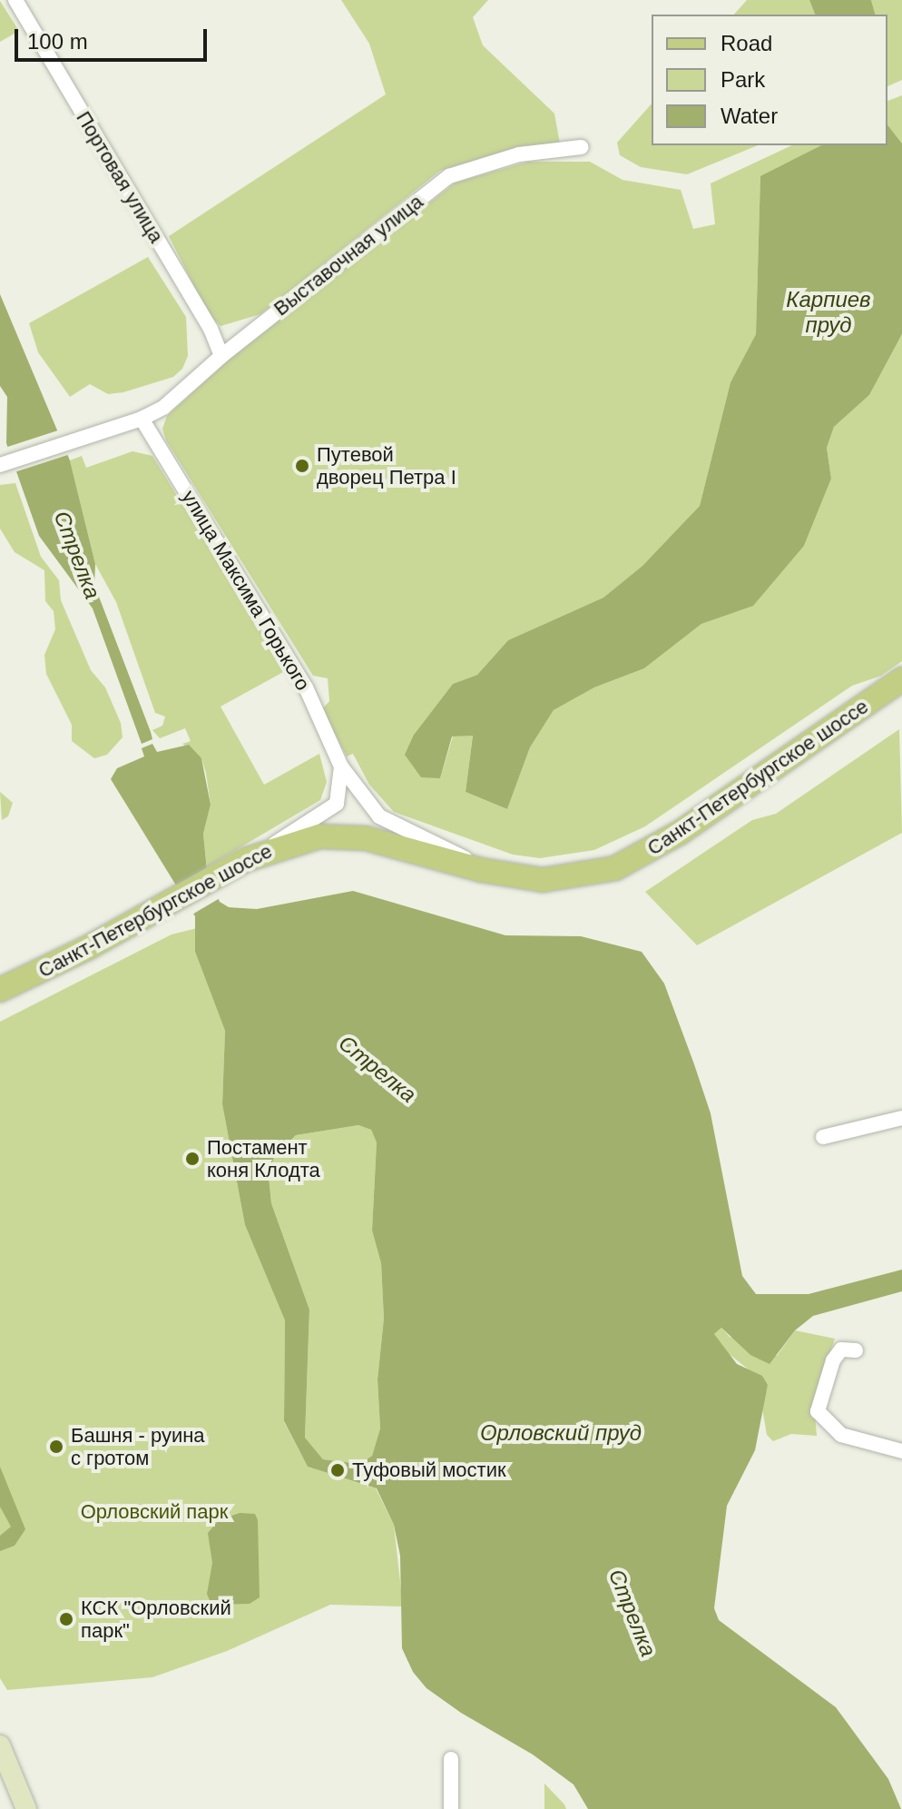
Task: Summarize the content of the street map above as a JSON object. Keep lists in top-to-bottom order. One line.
{"streets":{"main road":["Санкт-Петербургское шоссе"],"street":["Портовая улица","Выставочная улица","улица Максима Горького"]},"crossings":[["Портовая улица","Выставочная улица"],["Выставочная улица","улица Максима Горького"],["улица Максима Горького","Санкт-Петербургское шоссе"]],"water":["Карпиев пруд","Стрелка","Орловский пруд"],"parks":["Орловский парк"],"places":["Путевой дворец Петра I","Постамент коня Клодта","Башня - руина с гротом","Туфовый мостик","КСК \"Орловский парк\""],"legend":["Road","Park","Water"],"scale_bar":"100 m"}
